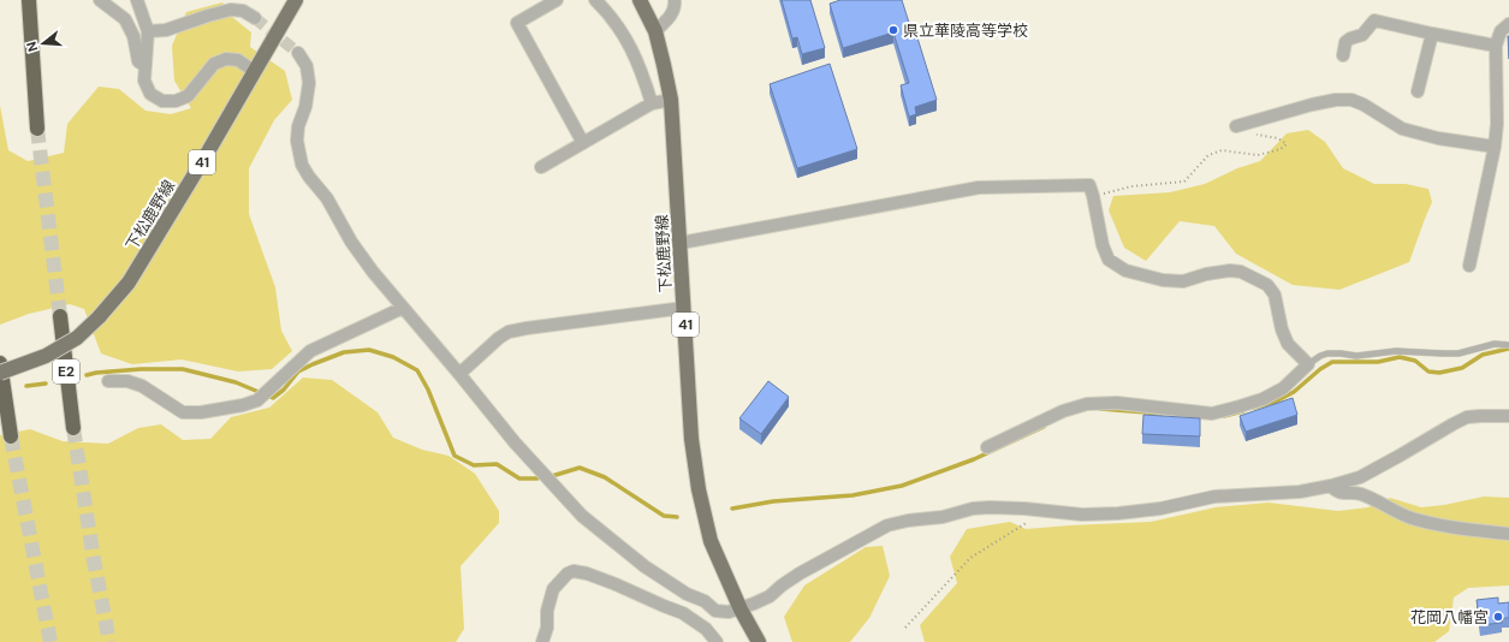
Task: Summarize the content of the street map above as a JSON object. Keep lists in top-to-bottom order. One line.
{"streets":{"highway":["E2"],"main road":["41","下松鹿野線"]},"places":["県立華陵高等学校","花岡八幡宮"],"north":"left"}
